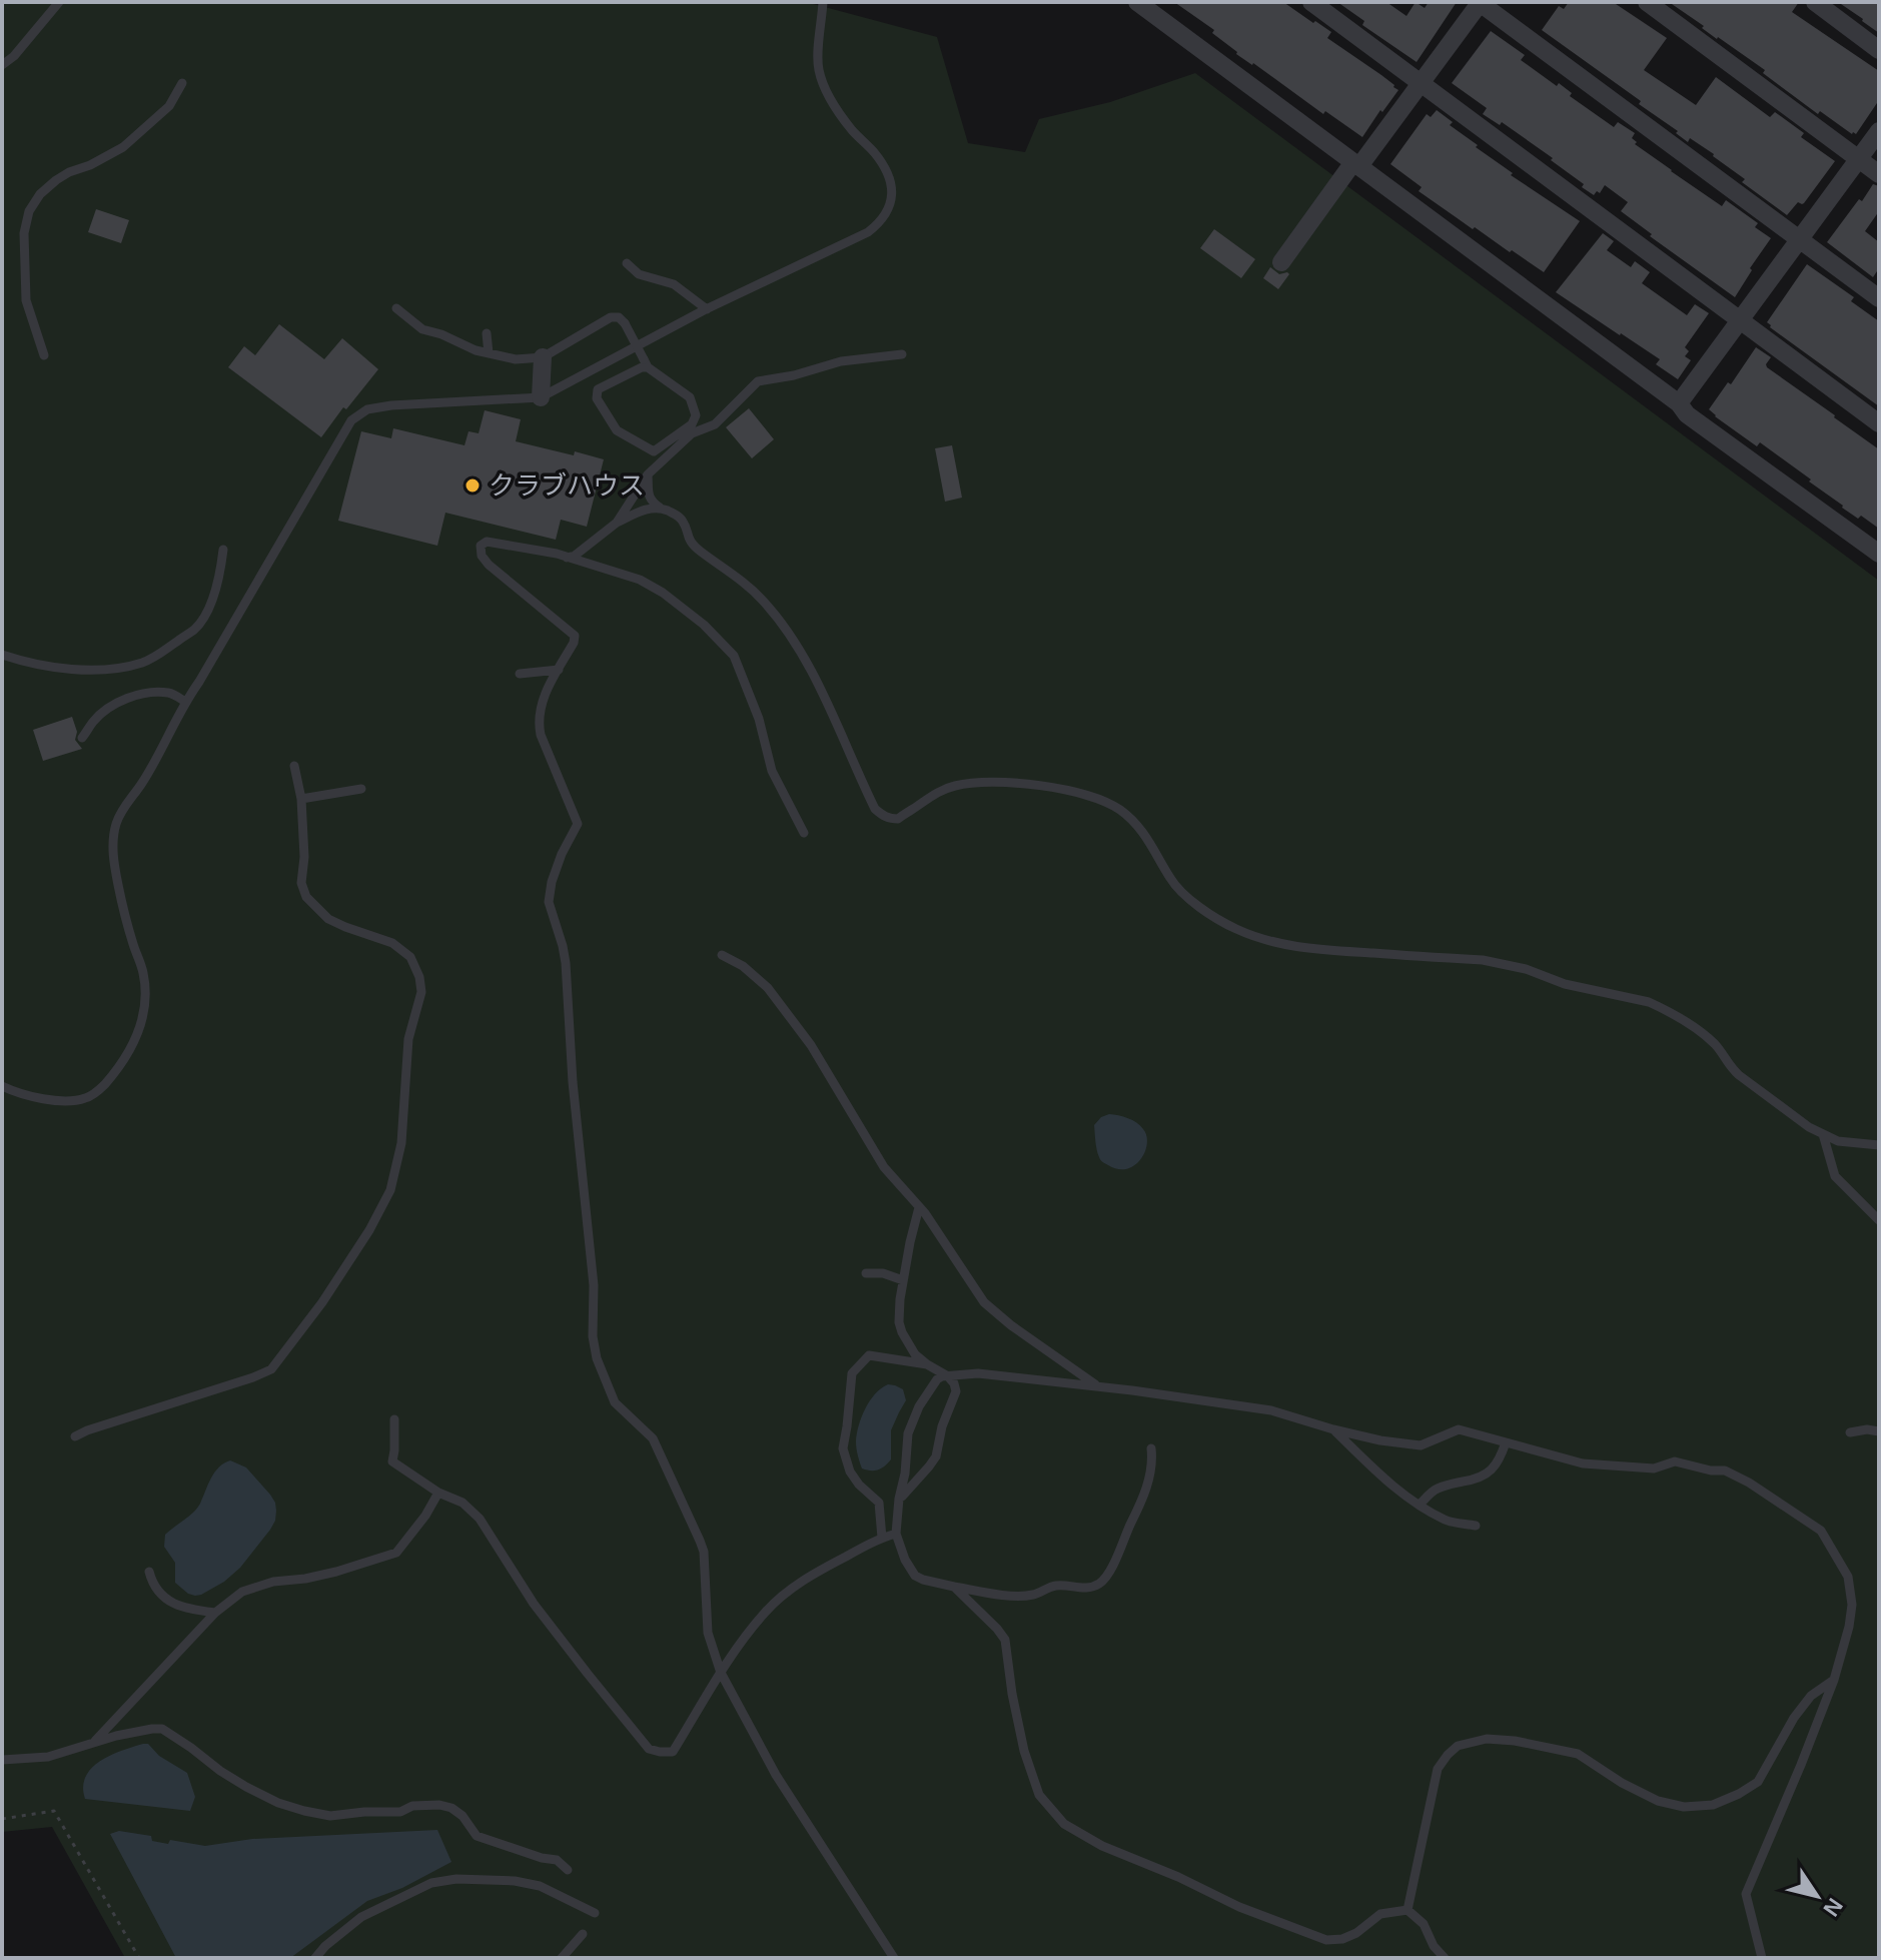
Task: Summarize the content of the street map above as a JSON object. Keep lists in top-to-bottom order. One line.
{"places":["クラブハウス"],"north":"bottom right"}
